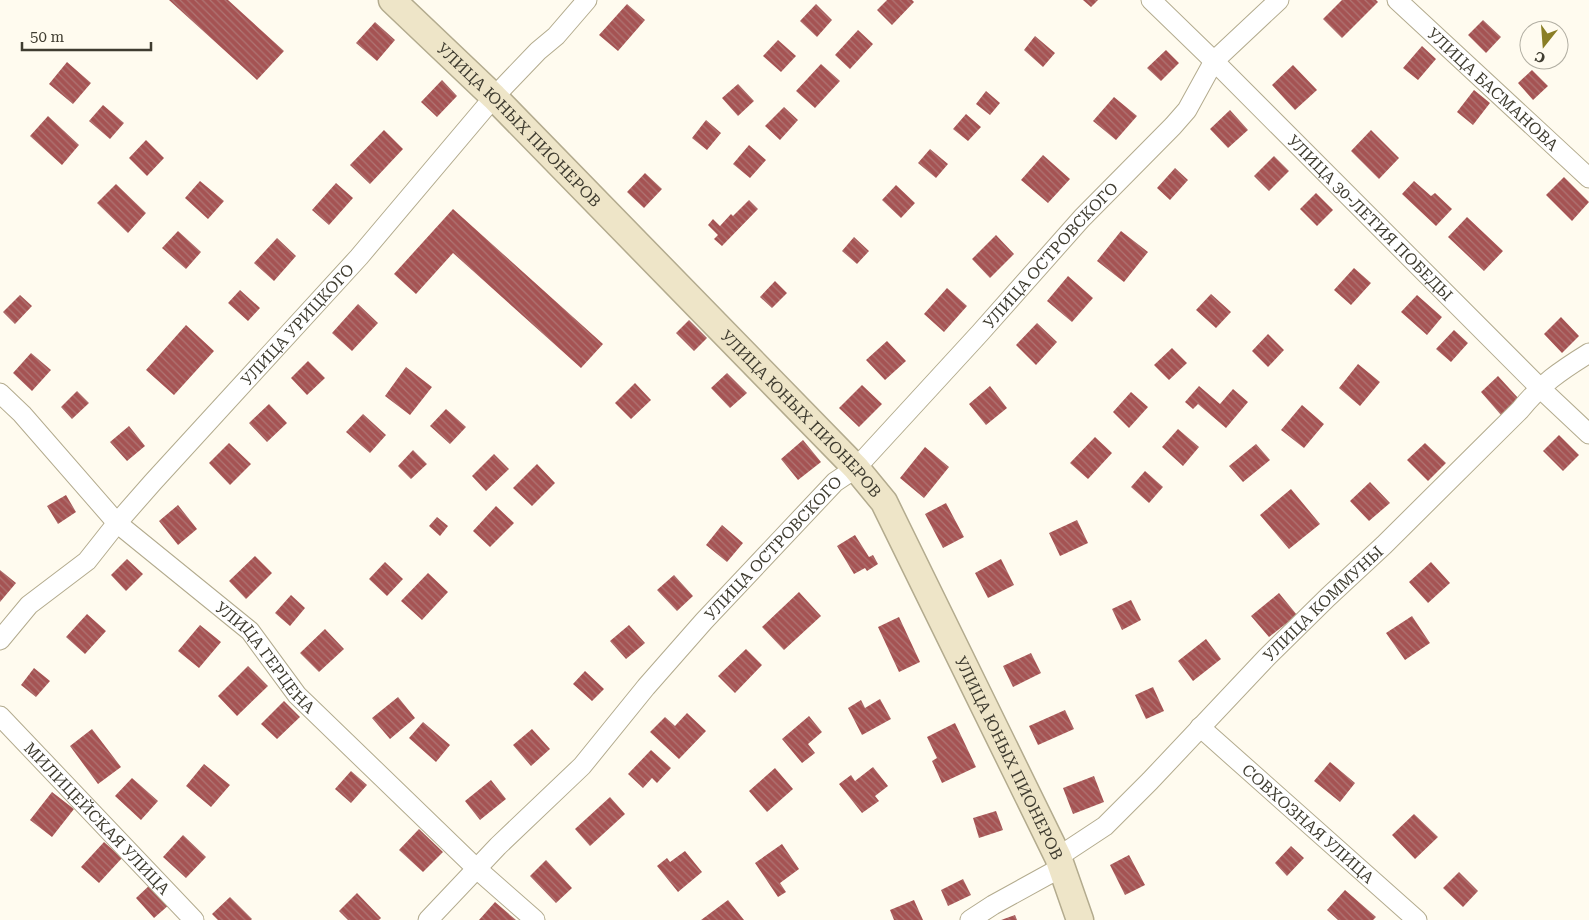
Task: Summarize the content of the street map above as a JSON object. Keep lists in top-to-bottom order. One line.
{"streets":{"main road":["УЛИЦА ЮНЫХ ПИОНЕРОВ"],"street":["УЛИЦА БАСМАНОВА","УЛИЦА 30-ЛЕТИЯ ПОБЕДЫ","УЛИЦА ОСТРОВСКОГО","УЛИЦА УРИЦКОГО","УЛИЦА КОММУНЫ","УЛИЦА ГЕРЦЕНА","МИЛИЦЕЙСКАЯ УЛИЦА","СОВХОЗНАЯ УЛИЦА"]},"crossings":[["УЛИЦА ЮНЫХ ПИОНЕРОВ","УЛИЦА ОСТРОВСКОГО"],["УЛИЦА ЮНЫХ ПИОНЕРОВ","УЛИЦА УРИЦКОГО"],["УЛИЦА ЮНЫХ ПИОНЕРОВ","УЛИЦА КОММУНЫ"],["УЛИЦА 30-ЛЕТИЯ ПОБЕДЫ","УЛИЦА ОСТРОВСКОГО"],["УЛИЦА 30-ЛЕТИЯ ПОБЕДЫ","УЛИЦА КОММУНЫ"],["УЛИЦА ОСТРОВСКОГО","УЛИЦА ГЕРЦЕНА"],["УЛИЦА УРИЦКОГО","УЛИЦА ГЕРЦЕНА"],["УЛИЦА КОММУНЫ","СОВХОЗНАЯ УЛИЦА"]],"scale_bar":"50 m","north":"bottom"}
